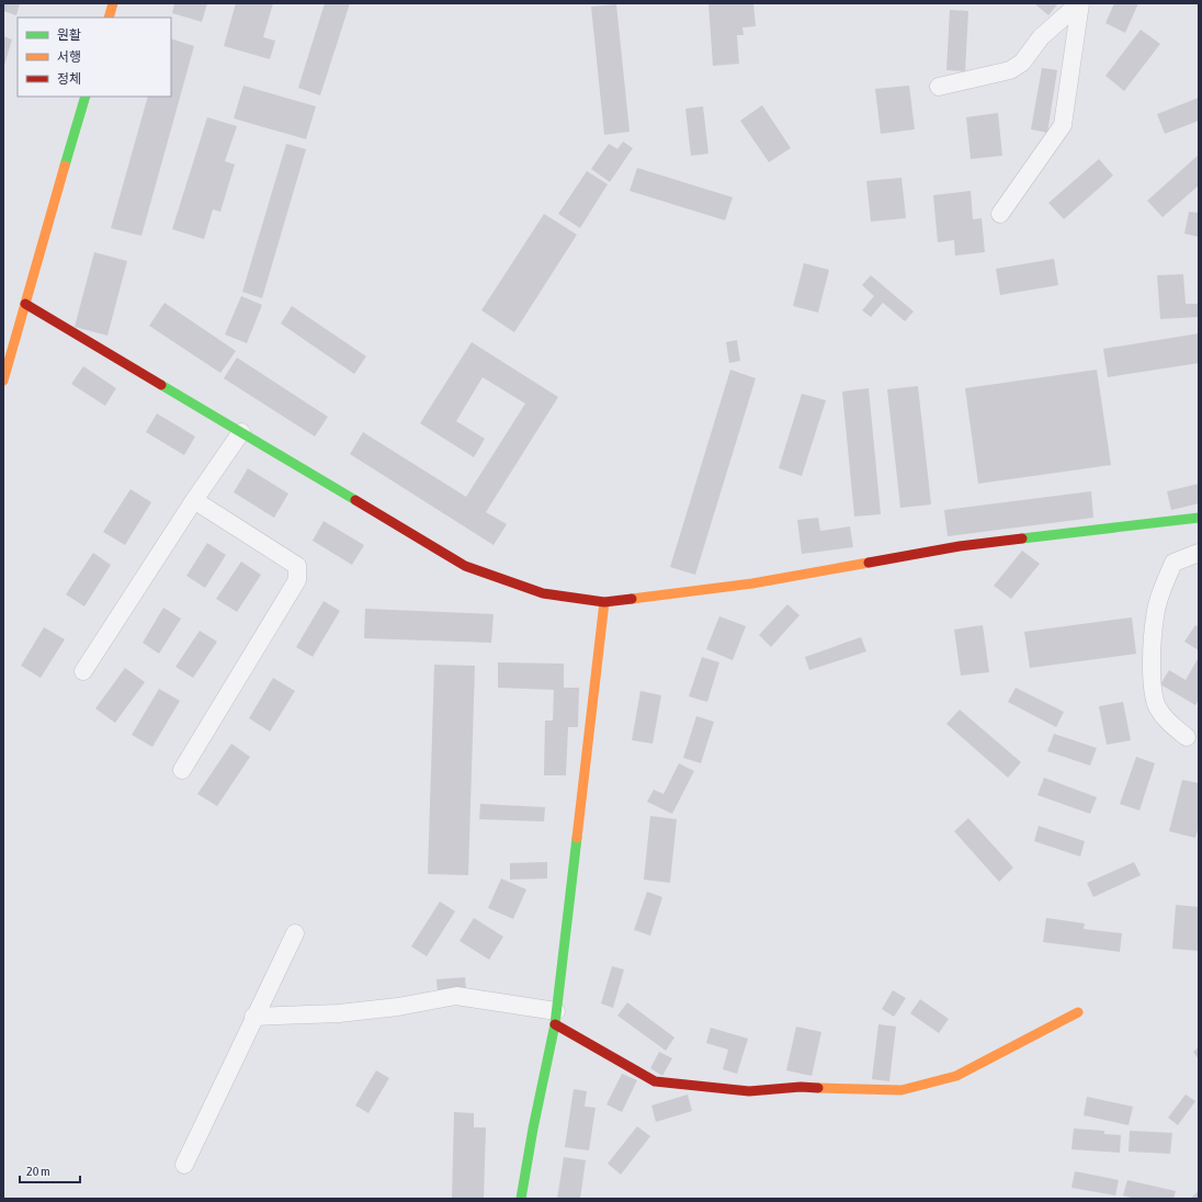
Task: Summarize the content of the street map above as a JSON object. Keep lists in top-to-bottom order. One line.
{"legend":["원활","서행","정체"],"scale_bar":"20 m"}
